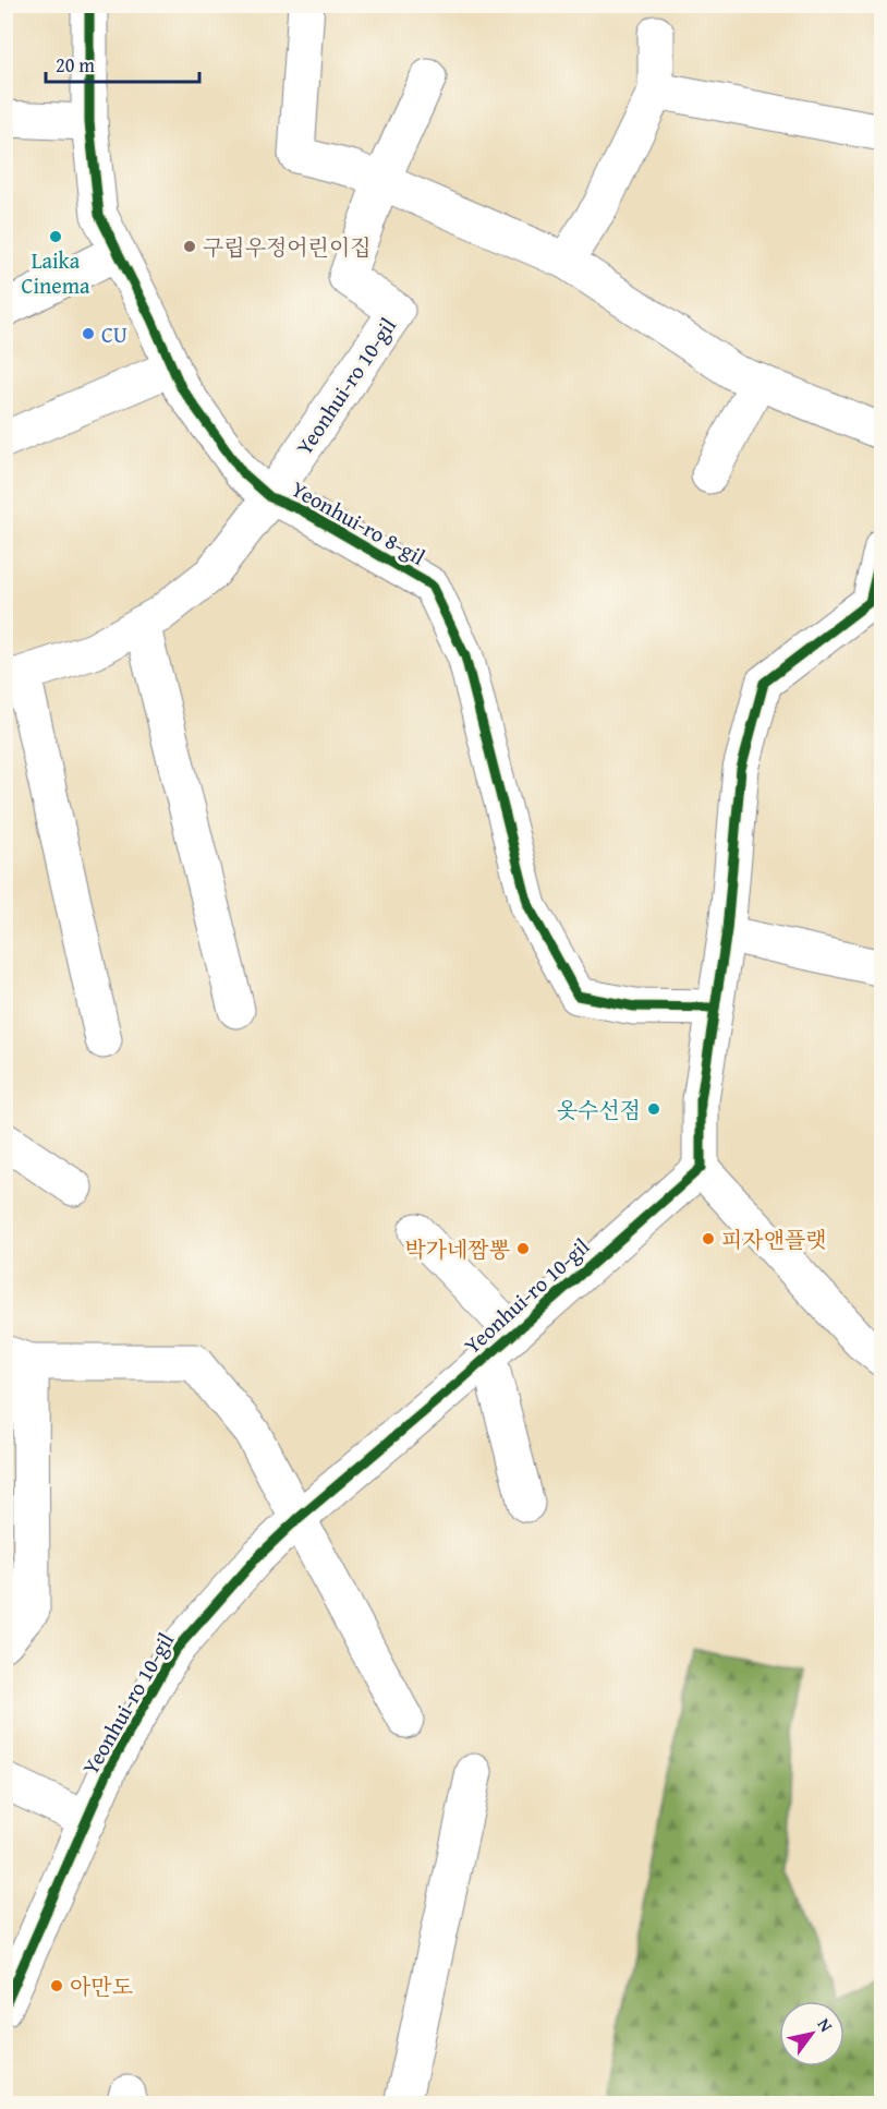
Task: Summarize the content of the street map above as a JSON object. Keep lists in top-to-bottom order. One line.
{"streets":{"street":["Yeonhui-ro 10-gil","Yeonhui-ro 8-gil"]},"crossings":[["Yeonhui-ro 10-gil","Yeonhui-ro 8-gil"]],"places":["Laika Cinema","구립우정어린이집","CU","옷수선점","피자앤플랫","박가네짬뽕","아만도"],"scale_bar":"20 m","north":"top right"}
